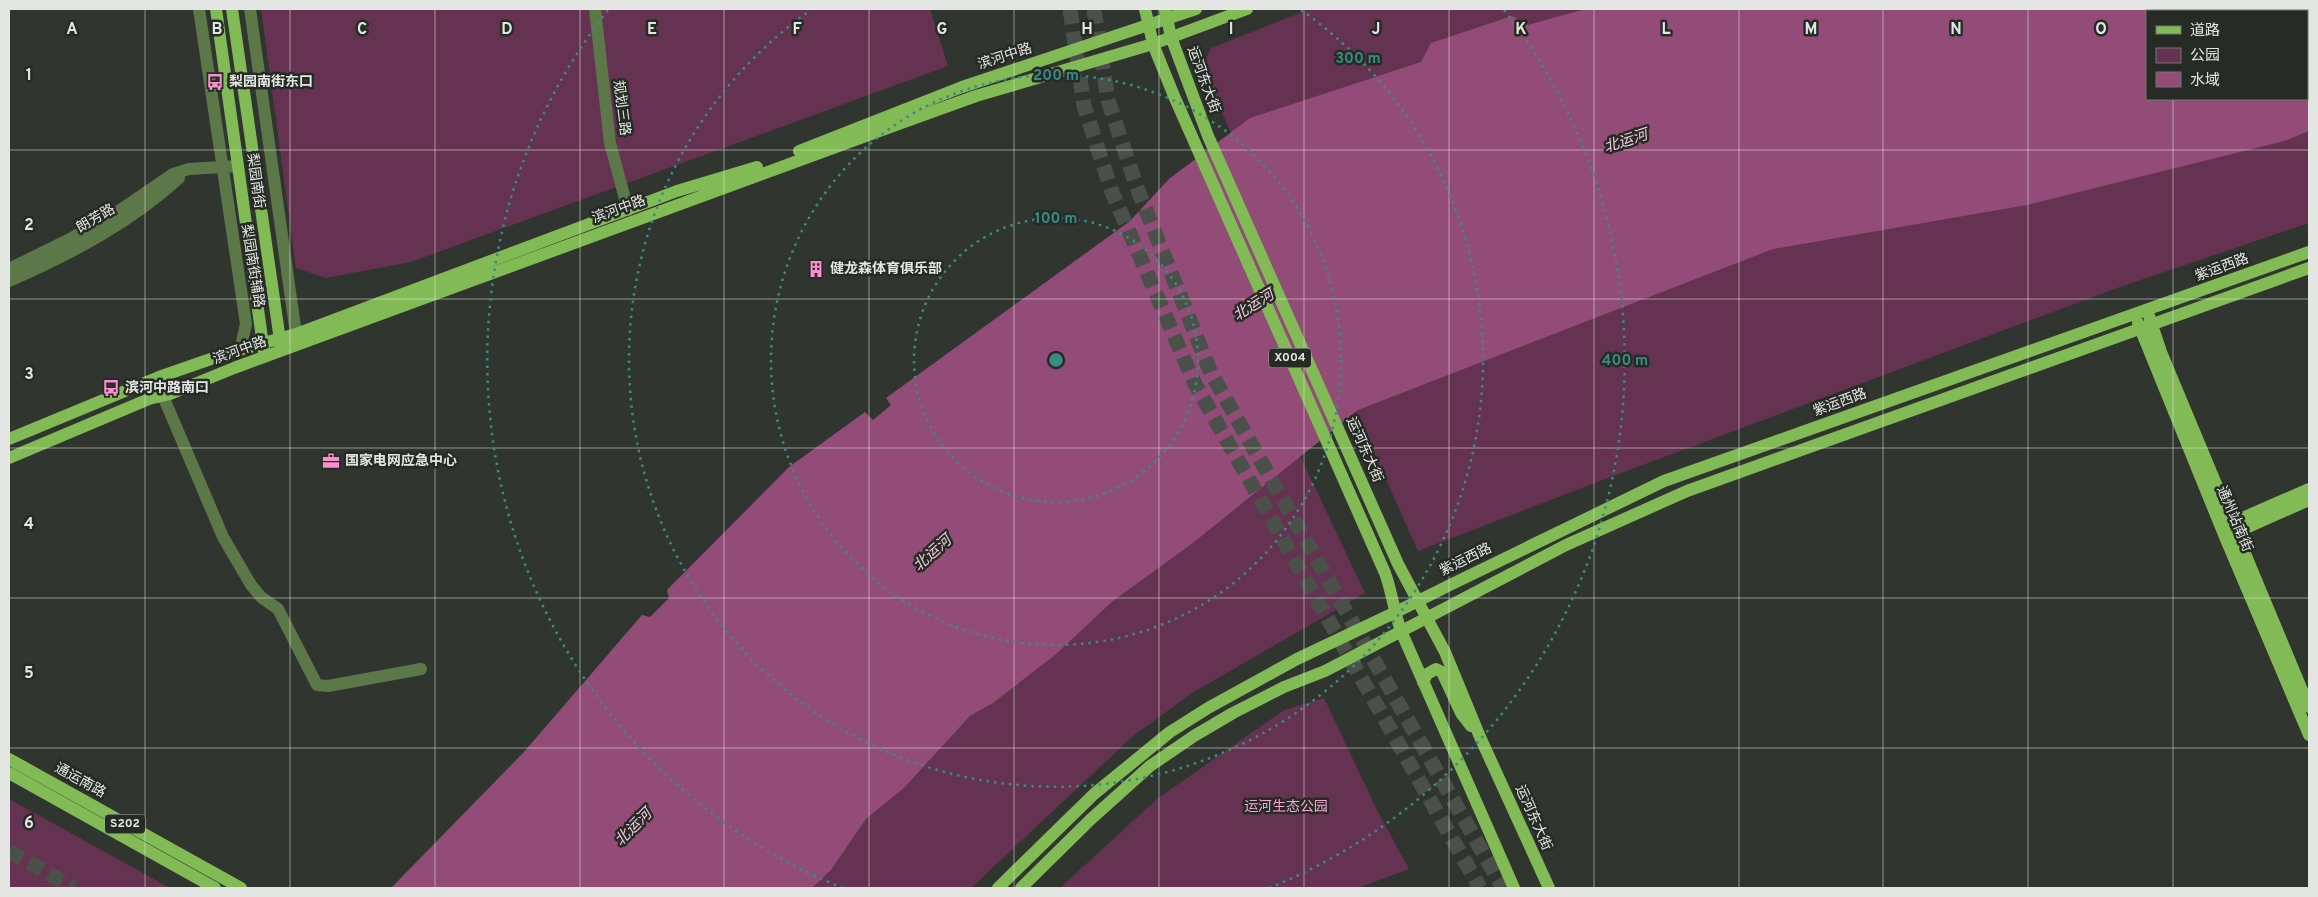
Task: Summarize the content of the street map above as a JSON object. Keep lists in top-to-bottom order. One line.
{"streets":{"main road":["滨河中路","运河东大街","梨园南街","紫运西路","X004","通州站南街","通运南路","S202"],"street":["规划三路","朗芳路","梨园南街辅路"]},"crossings":[["滨河中路","运河东大街"],["滨河中路","规划三路"],["滨河中路","梨园南街"],["滨河中路","梨园南街辅路"],["滨河中路","X004"],["运河东大街","紫运西路"],["梨园南街","朗芳路"],["朗芳路","梨园南街辅路"],["紫运西路","X004"],["紫运西路","通州站南街"]],"water":["北运河"],"parks":["运河生态公园"],"places":{"bus stop":["梨园南街东口","滨河中路南口"],"building":["健龙森体育俱乐部"],"office":["国家电网应急中心"]},"legend":["道路","公园","水域"],"grid":{"columns":["A","B","C","D","E","F","G","H","I","J","K","L","M","N","O"],"rows":["1","2","3","4","5","6"]},"rings":["300 m","200 m","100 m","400 m"]}
